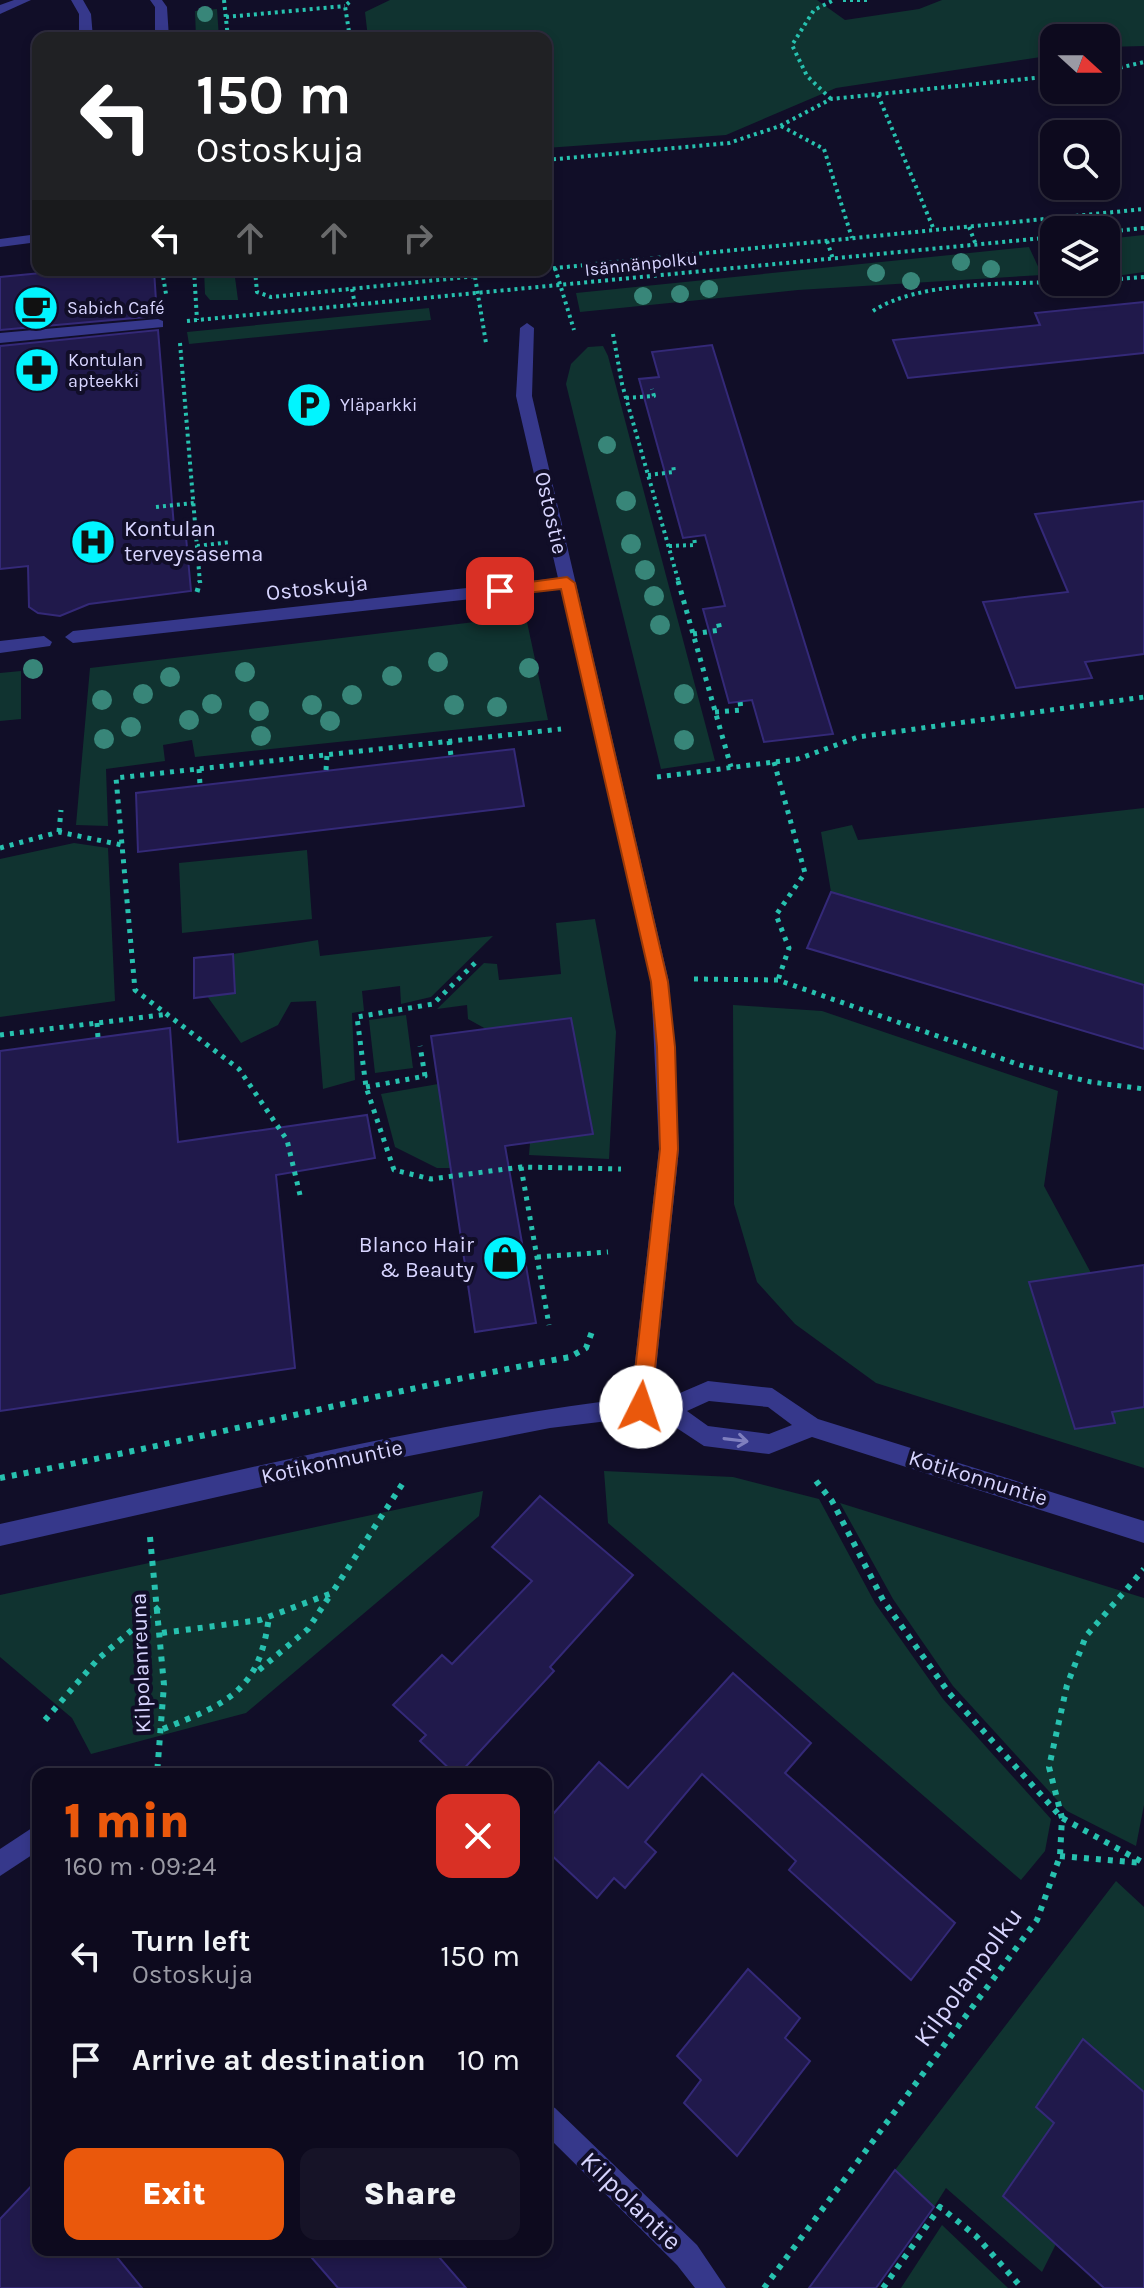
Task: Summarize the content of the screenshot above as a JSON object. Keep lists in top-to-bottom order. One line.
{"streets":{"street":["Ostostie","Ostoskuja","Kotikonnuntie","Kilpolantie"],"path":["Isännänpolku","Kilpolanreuna","Kilpolanpolku"]},"crossings":[["Ostostie","Ostoskuja"],["Ostostie","Kotikonnuntie"]],"places":{"cafe":["Sabich Café"],"pharmacy":["Kontulan apteekki"],"parking":["Yläparkki"],"hospital":["Kontulan terveysasema"],"shop":["Blanco Hair & Beauty"]},"north":"right","page":{"turn":["150 m","Ostoskuja"],"heading":["1 min","160 m · 09:24"],"list":[{"name":"Turn left","note":"Ostoskuja","value":"150 m"},{"name":"Arrive at destination","value":"10 m"}],"buttons":["Exit","Share"]}}
